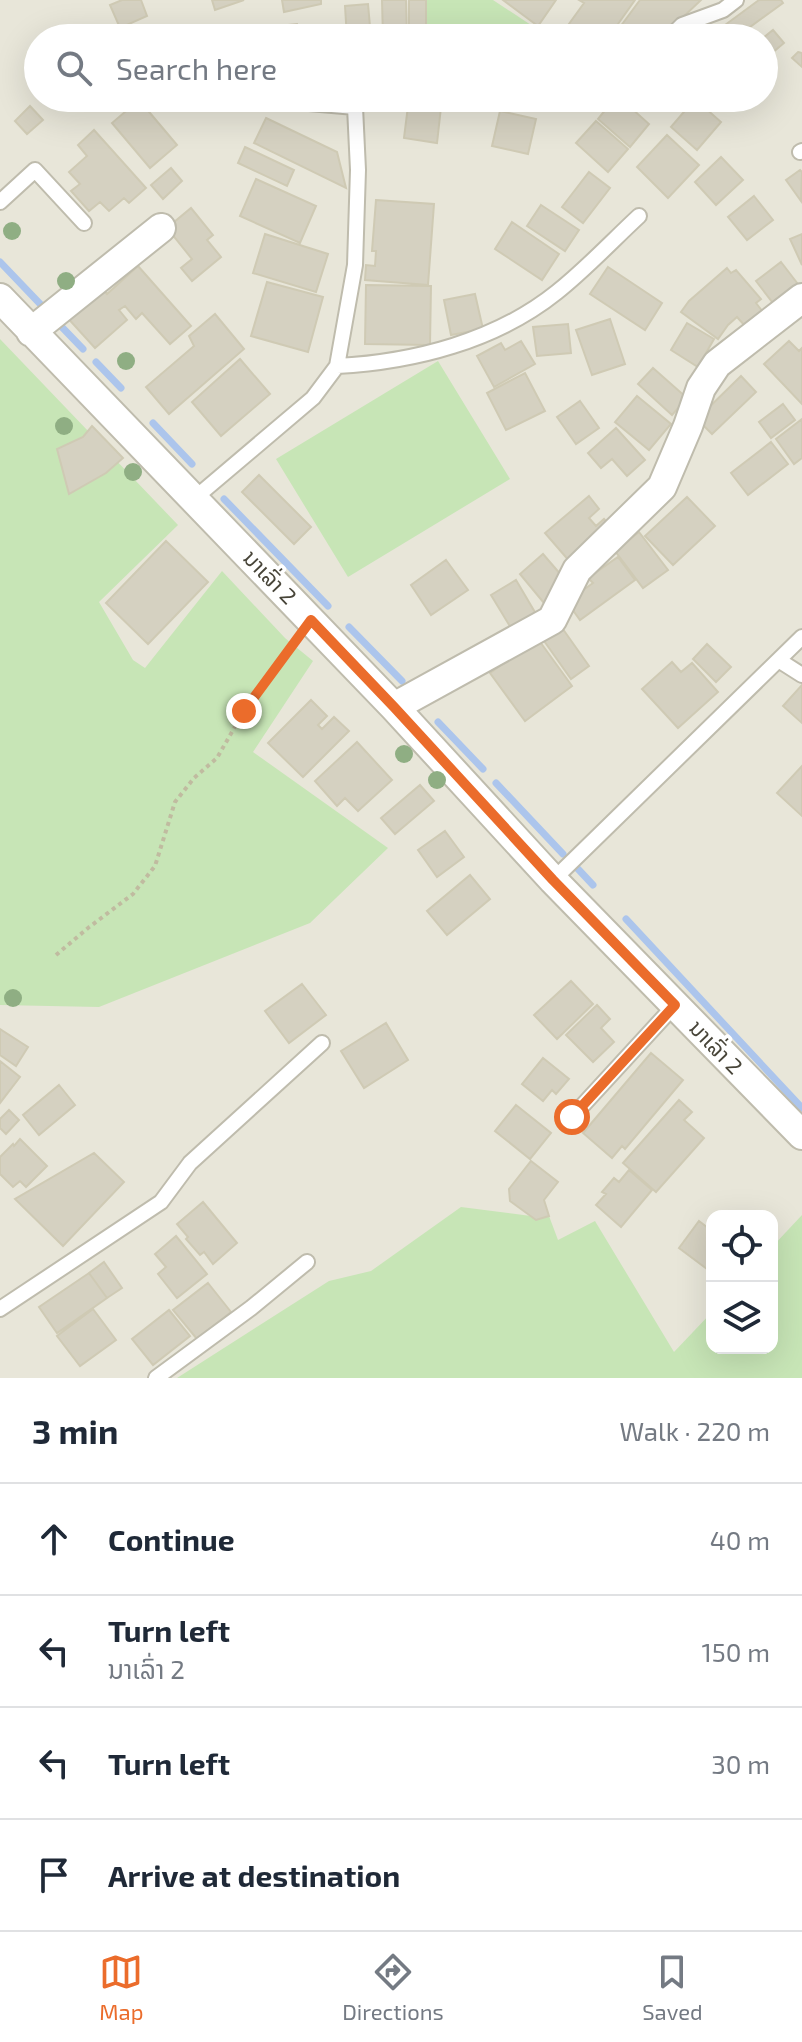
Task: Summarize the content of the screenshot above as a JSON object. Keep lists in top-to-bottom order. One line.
{"streets":{"street":["ນາເລົ່າ 2"]},"page":{"search":"Search here","heading":["3 min","Walk · 220 m"],"list":[["Continue","40 m"],["Turn left","ນາເລົ່າ 2","150 m"],["Turn left","30 m"],"Arrive at destination"],"nav":["Map","Directions","Saved"]}}
